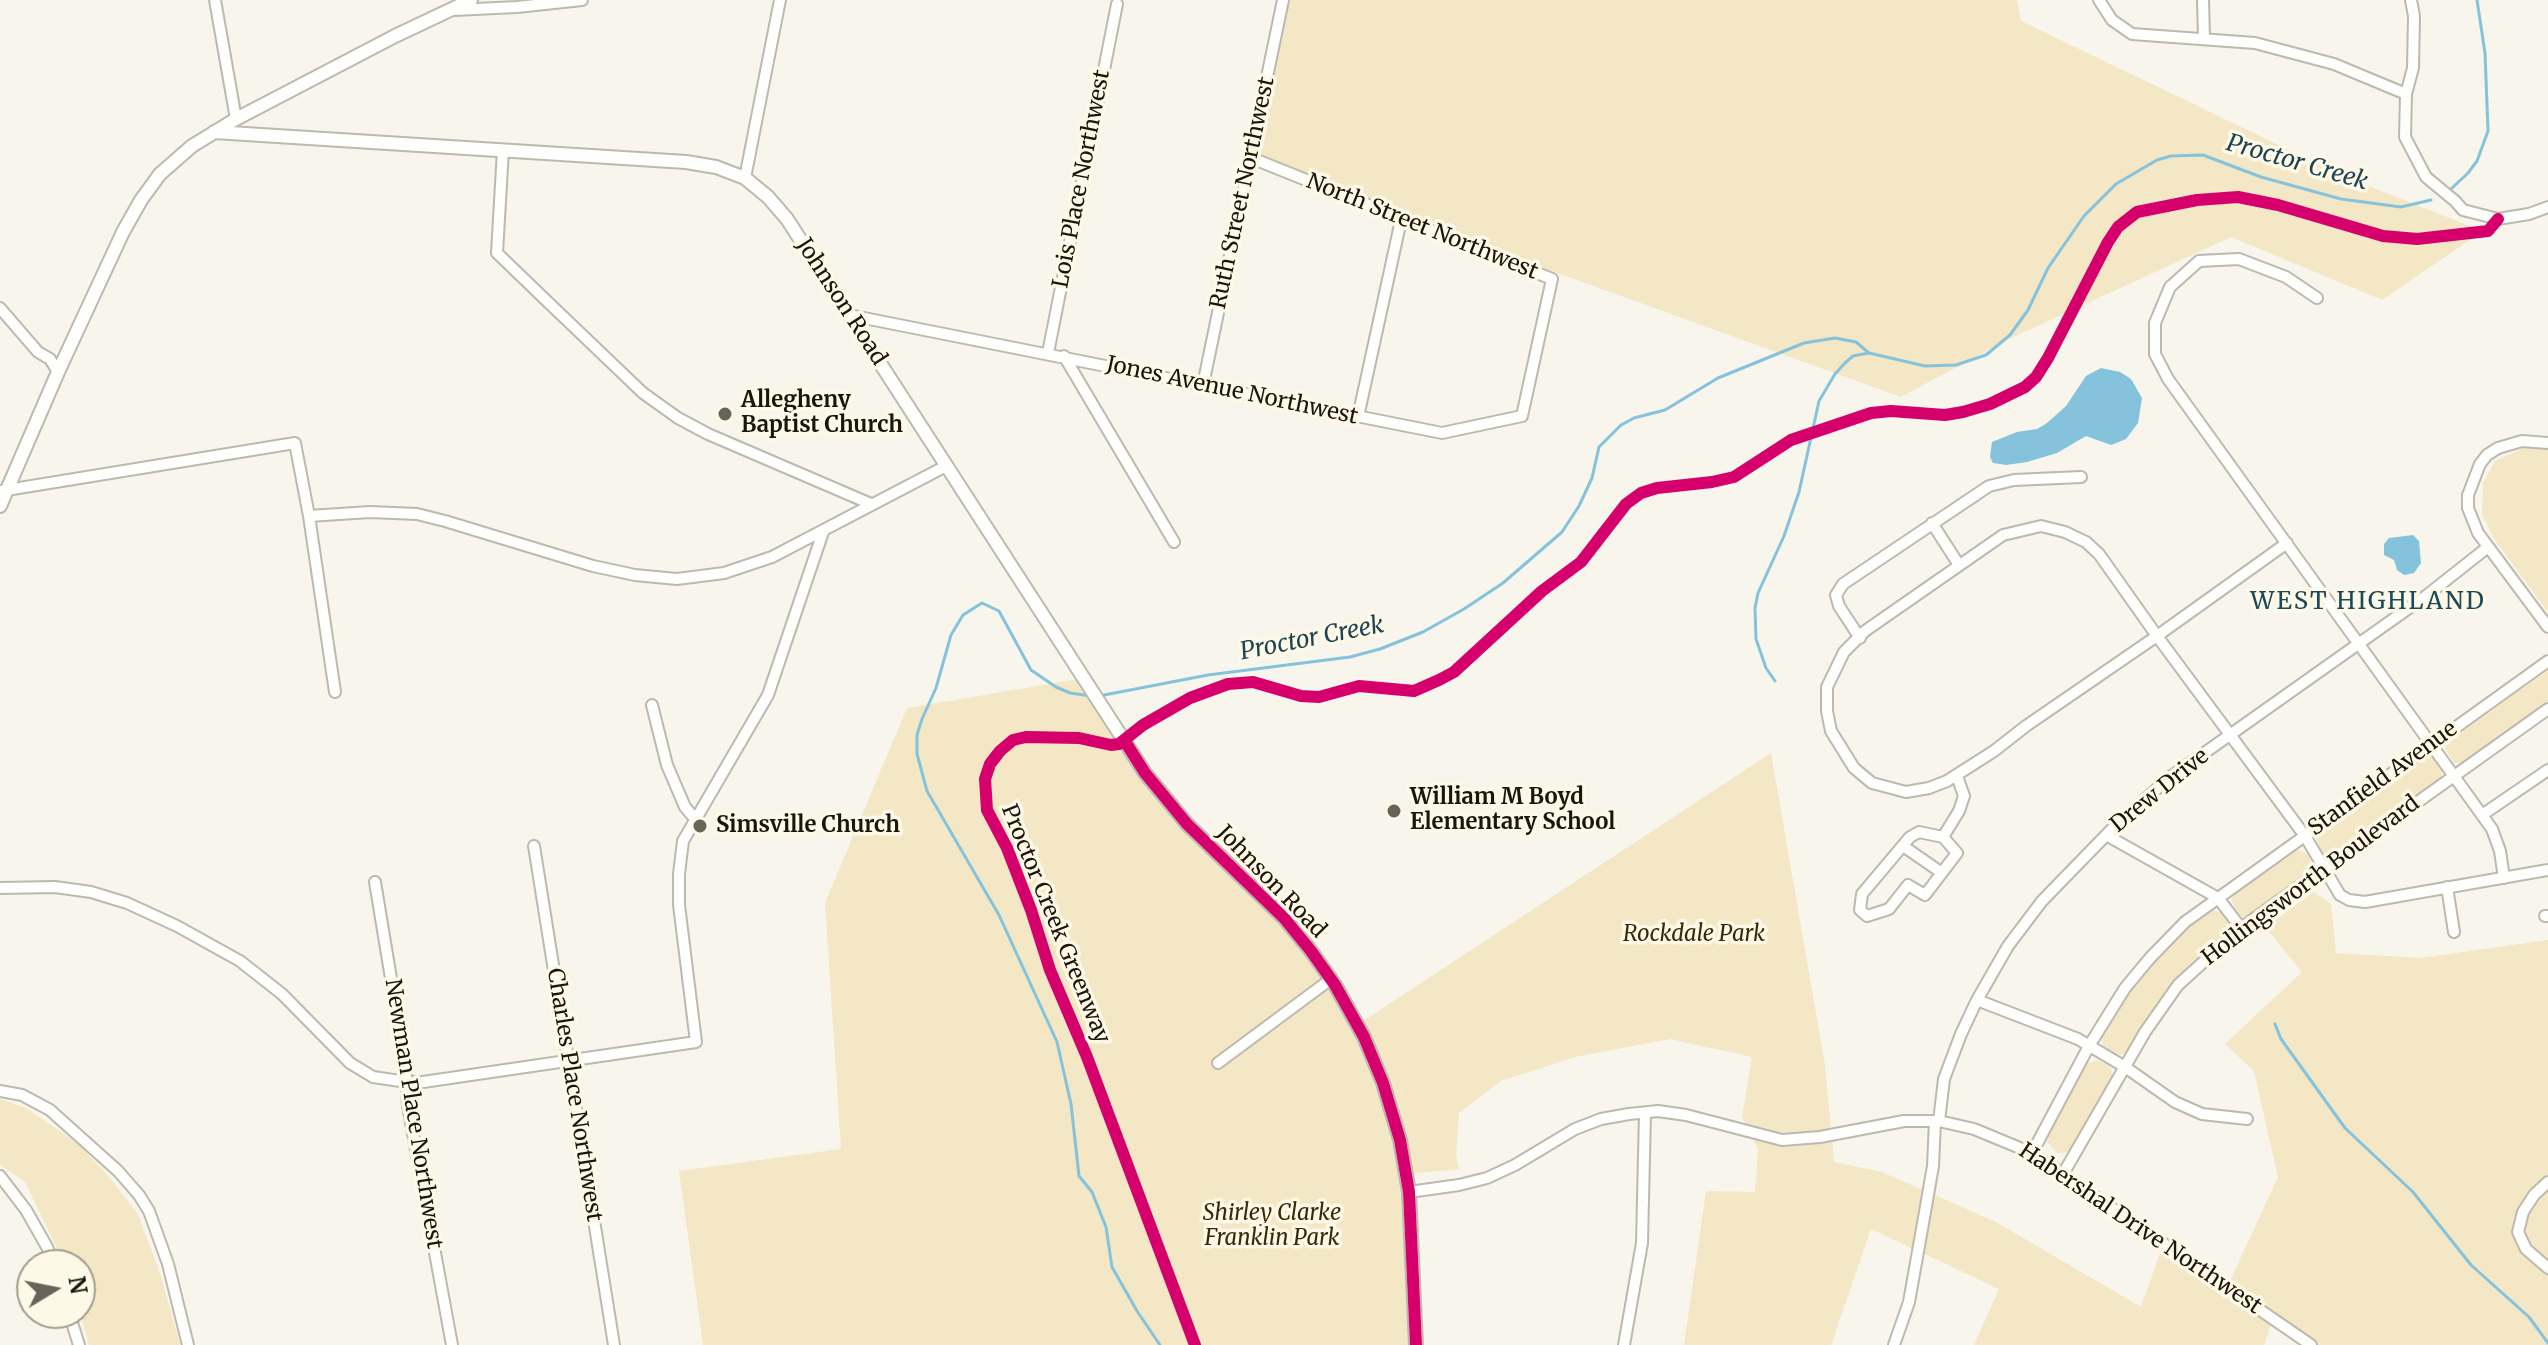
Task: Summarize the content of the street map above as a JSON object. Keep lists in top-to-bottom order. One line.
{"streets":{"street":["Lois Place Northwest","Ruth Street Northwest","North Street Northwest","Johnson Road","Jones Avenue Northwest","Stanfield Avenue","Drew Drive","Hollingsworth Boulevard","Charles Place Northwest","Newman Place Northwest","Habershal Drive Northwest"],"cycle path":["Proctor Creek Greenway"]},"crossings":[["Lois Place Northwest","Jones Avenue Northwest"],["Ruth Street Northwest","North Street Northwest"],["Ruth Street Northwest","Jones Avenue Northwest"],["North Street Northwest","Jones Avenue Northwest"],["Johnson Road","Jones Avenue Northwest"],["Johnson Road","Habershal Drive Northwest"],["Stanfield Avenue","Habershal Drive Northwest"],["Drew Drive","Habershal Drive Northwest"],["Hollingsworth Boulevard","Habershal Drive Northwest"]],"districts":["WEST HIGHLAND"],"water":["Proctor Creek"],"parks":["Rockdale Park","Shirley Clarke Franklin Park"],"places":["Allegheny Baptist Church","William M Boyd Elementary School","Simsville Church"],"north":"right"}
